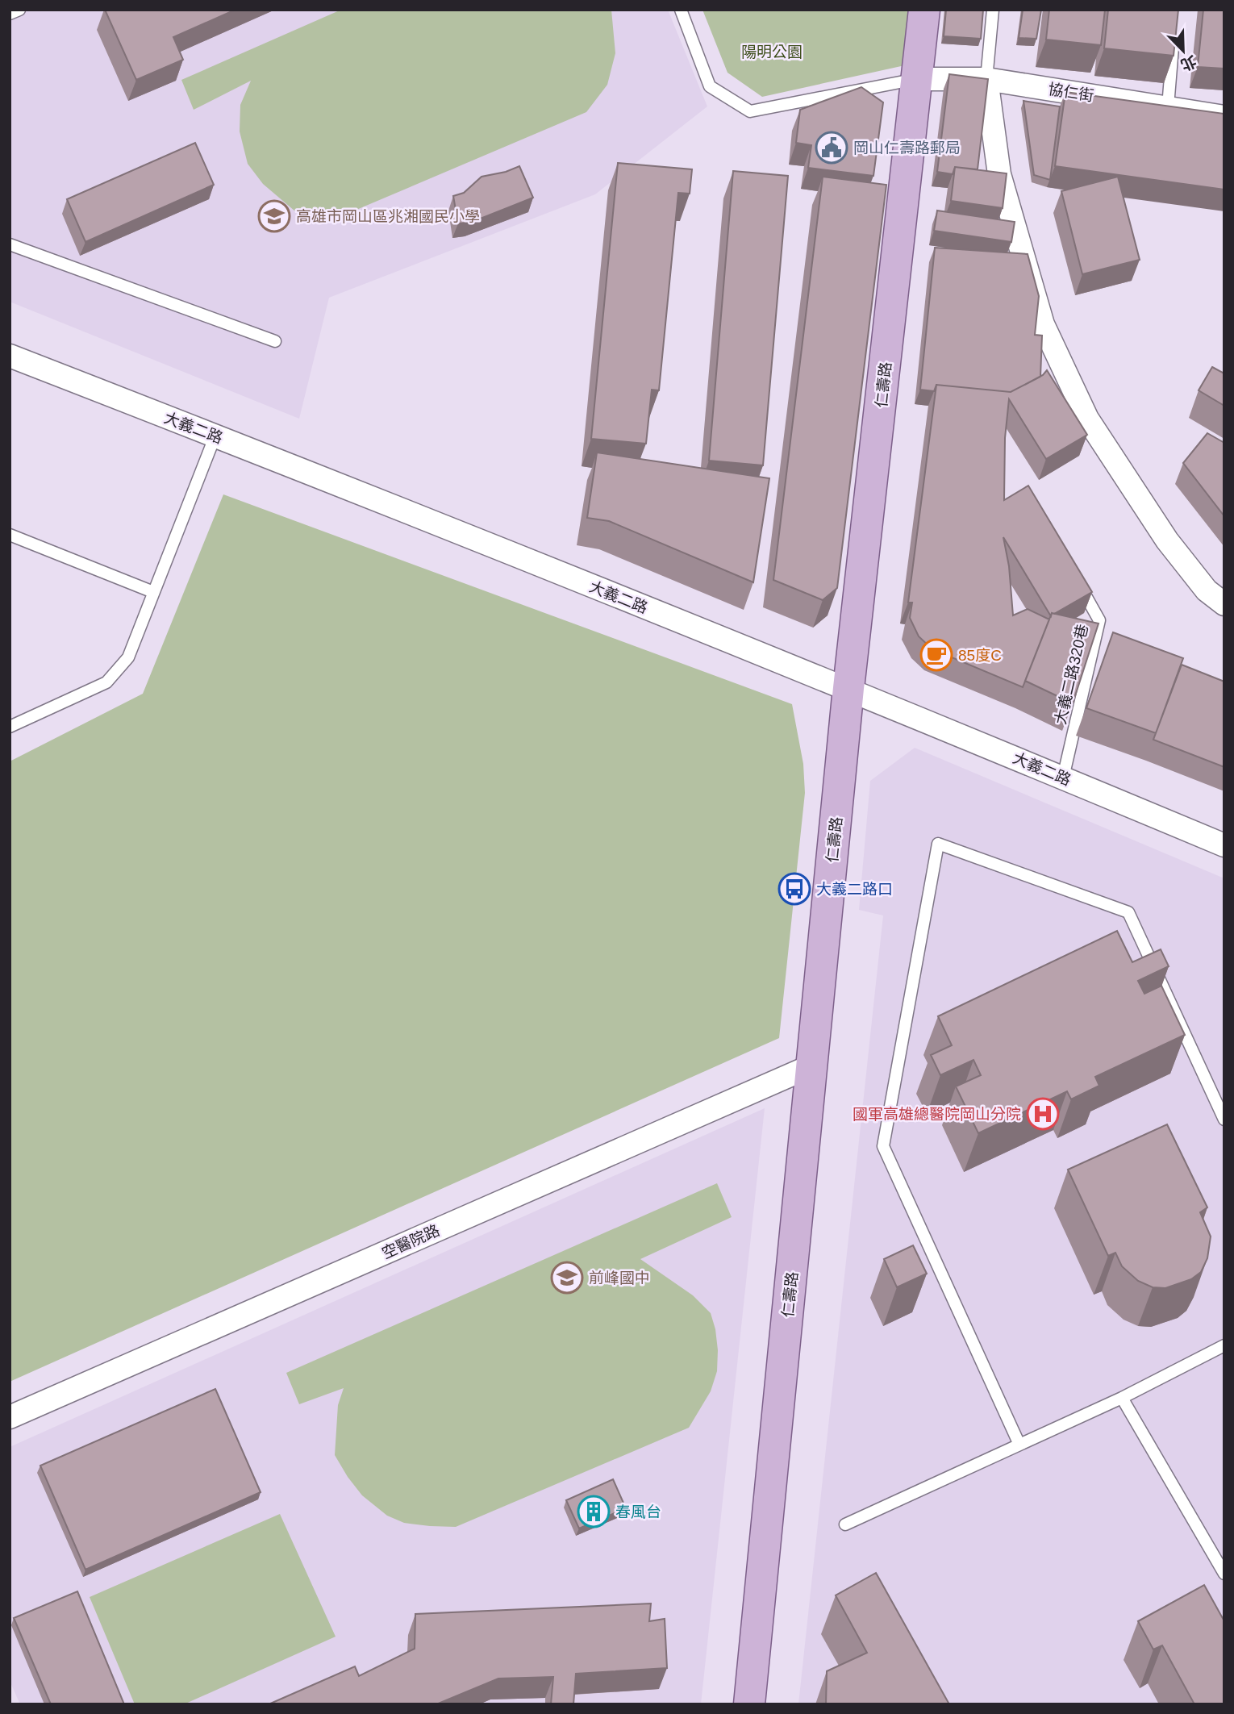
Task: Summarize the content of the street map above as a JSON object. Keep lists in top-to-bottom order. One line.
{"streets":{"main road":["仁壽路"],"street":["協仁街","大義二路","空醫院路"],"lane":["大義二路320巷"]},"crossings":[["協仁街","仁壽路"],["仁壽路","大義二路"],["仁壽路","空醫院路"],["大義二路","大義二路320巷"]],"parks":["陽明公園"],"places":{"public building":["岡山仁壽路郵局"],"school or university":["高雄市岡山區兆湘國民小學","前峰國中"],"cafe":["85度C"],"bus stop":["大義二路口"],"hospital":["國軍高雄總醫院岡山分院"],"building":["春風台"]},"north":"bottom right"}
